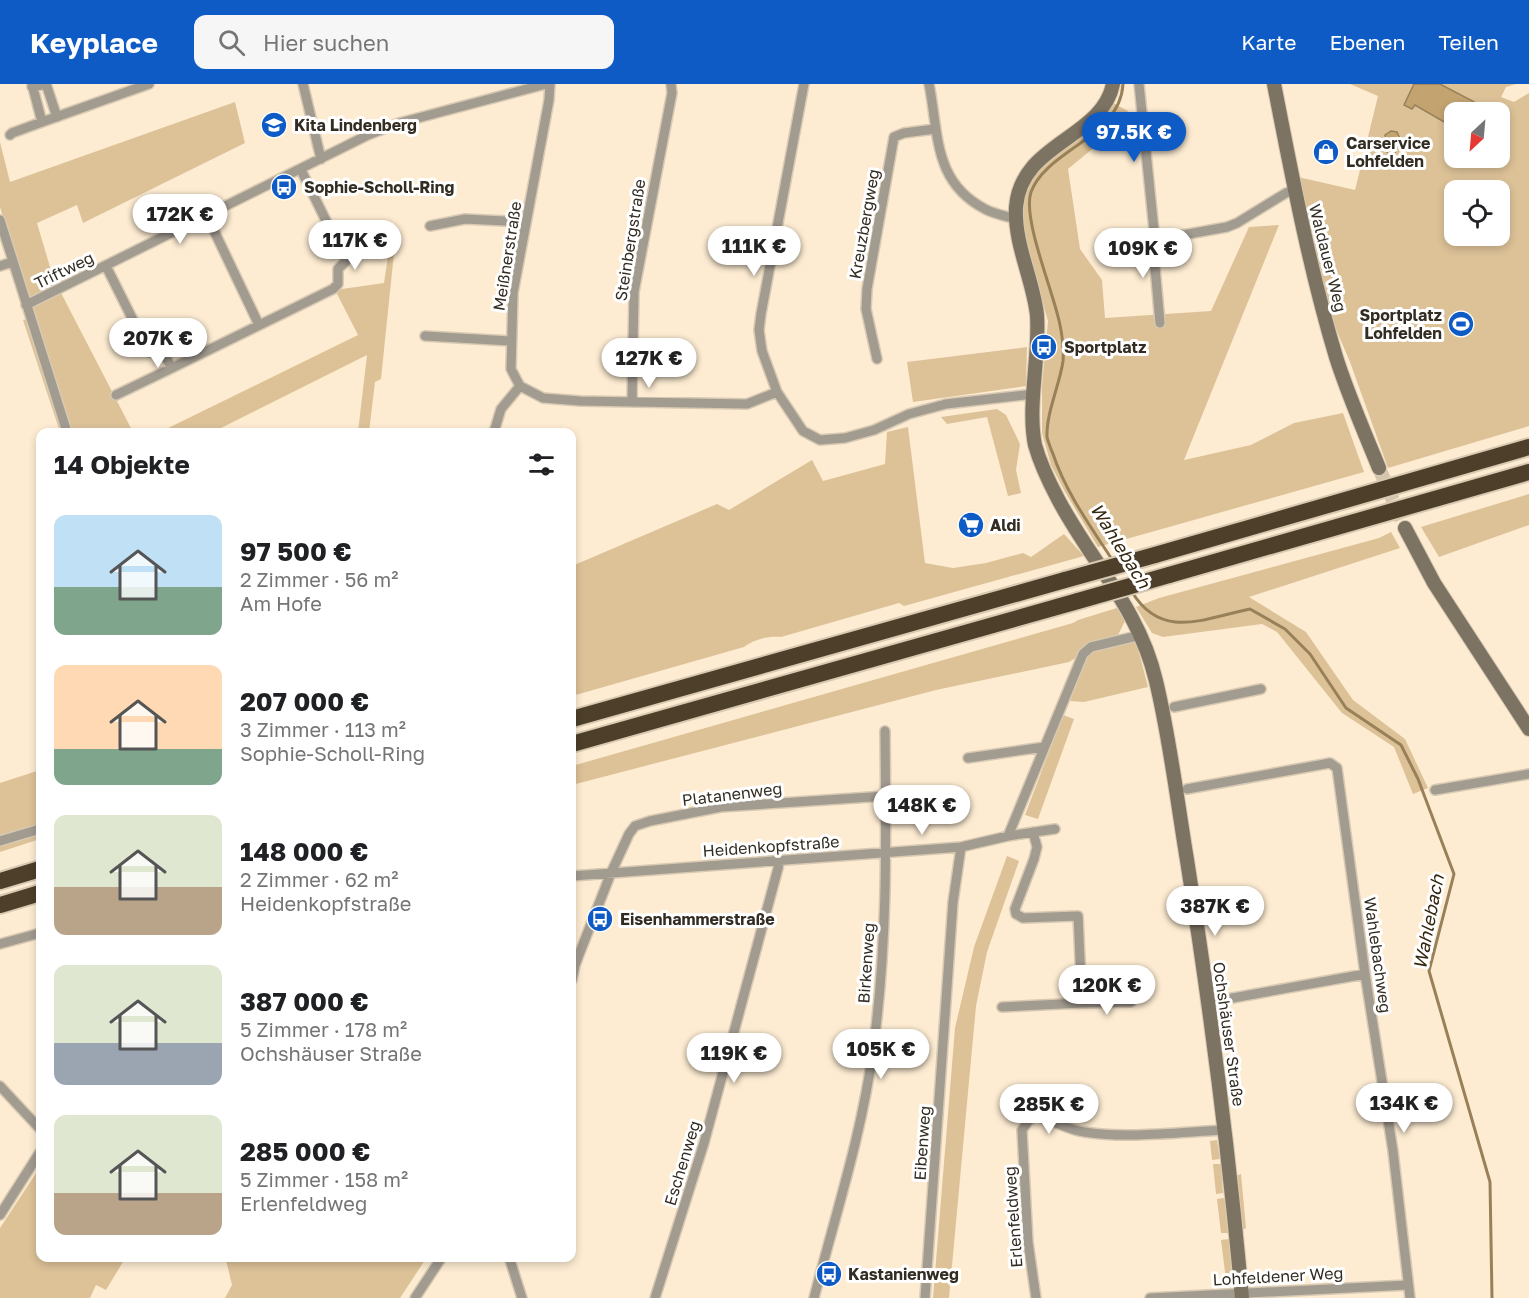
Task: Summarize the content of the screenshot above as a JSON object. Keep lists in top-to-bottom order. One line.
{"streets":{"main road":["Waldauer Weg","Ochshäuser Straße"],"street":["Kreuzbergweg","Steinbergstraße","Meißnerstraße","Triftweg","Platanenweg","Heidenkopfstraße","Wahlebachweg","Birkenweg","Eibenweg","Eschenweg","Erlenfeldweg","Lohfeldener Weg"]},"crossings":[["Meißnerstraße","Triftweg"],["Platanenweg","Heidenkopfstraße"],["Platanenweg","Birkenweg"],["Heidenkopfstraße","Birkenweg"],["Heidenkopfstraße","Eibenweg"],["Heidenkopfstraße","Eschenweg"],["Wahlebachweg","Lohfeldener Weg"],["Ochshäuser Straße","Erlenfeldweg"],["Ochshäuser Straße","Lohfeldener Weg"]],"water":["Wahlebach"],"places":{"school or university":["Kita Lindenberg"],"shop":["Carservice Lohfelden"],"bus stop":["Sophie-Scholl-Ring","Sportplatz","Eisenhammerstraße","Kastanienweg"],"sports":["Sportplatz Lohfelden"],"supermarket":["Aldi"]},"north":"bottom left","page":{"header":"Keyplace","search":"Hier suchen","nav":["Karte","Ebenen","Teilen"],"price":["97.5K €","172K €","117K €","111K €","109K €","207K €","127K €","148K €","387K €","120K €","105K €","119K €","134K €","285K €"],"heading":"14 Objekte","list":[{"name":"97 500 €","note":"2 Zimmer · 56 m² · Am Hofe"},{"name":"207 000 €","note":"3 Zimmer · 113 m² · Sophie-Scholl-Ring"},{"name":"148 000 €","note":"2 Zimmer · 62 m² · Heidenkopfstraße"},{"name":"387 000 €","note":"5 Zimmer · 178 m² · Ochshäuser Straße"},{"name":"285 000 €","note":"5 Zimmer · 158 m² · Erlenfeldweg"}]}}
